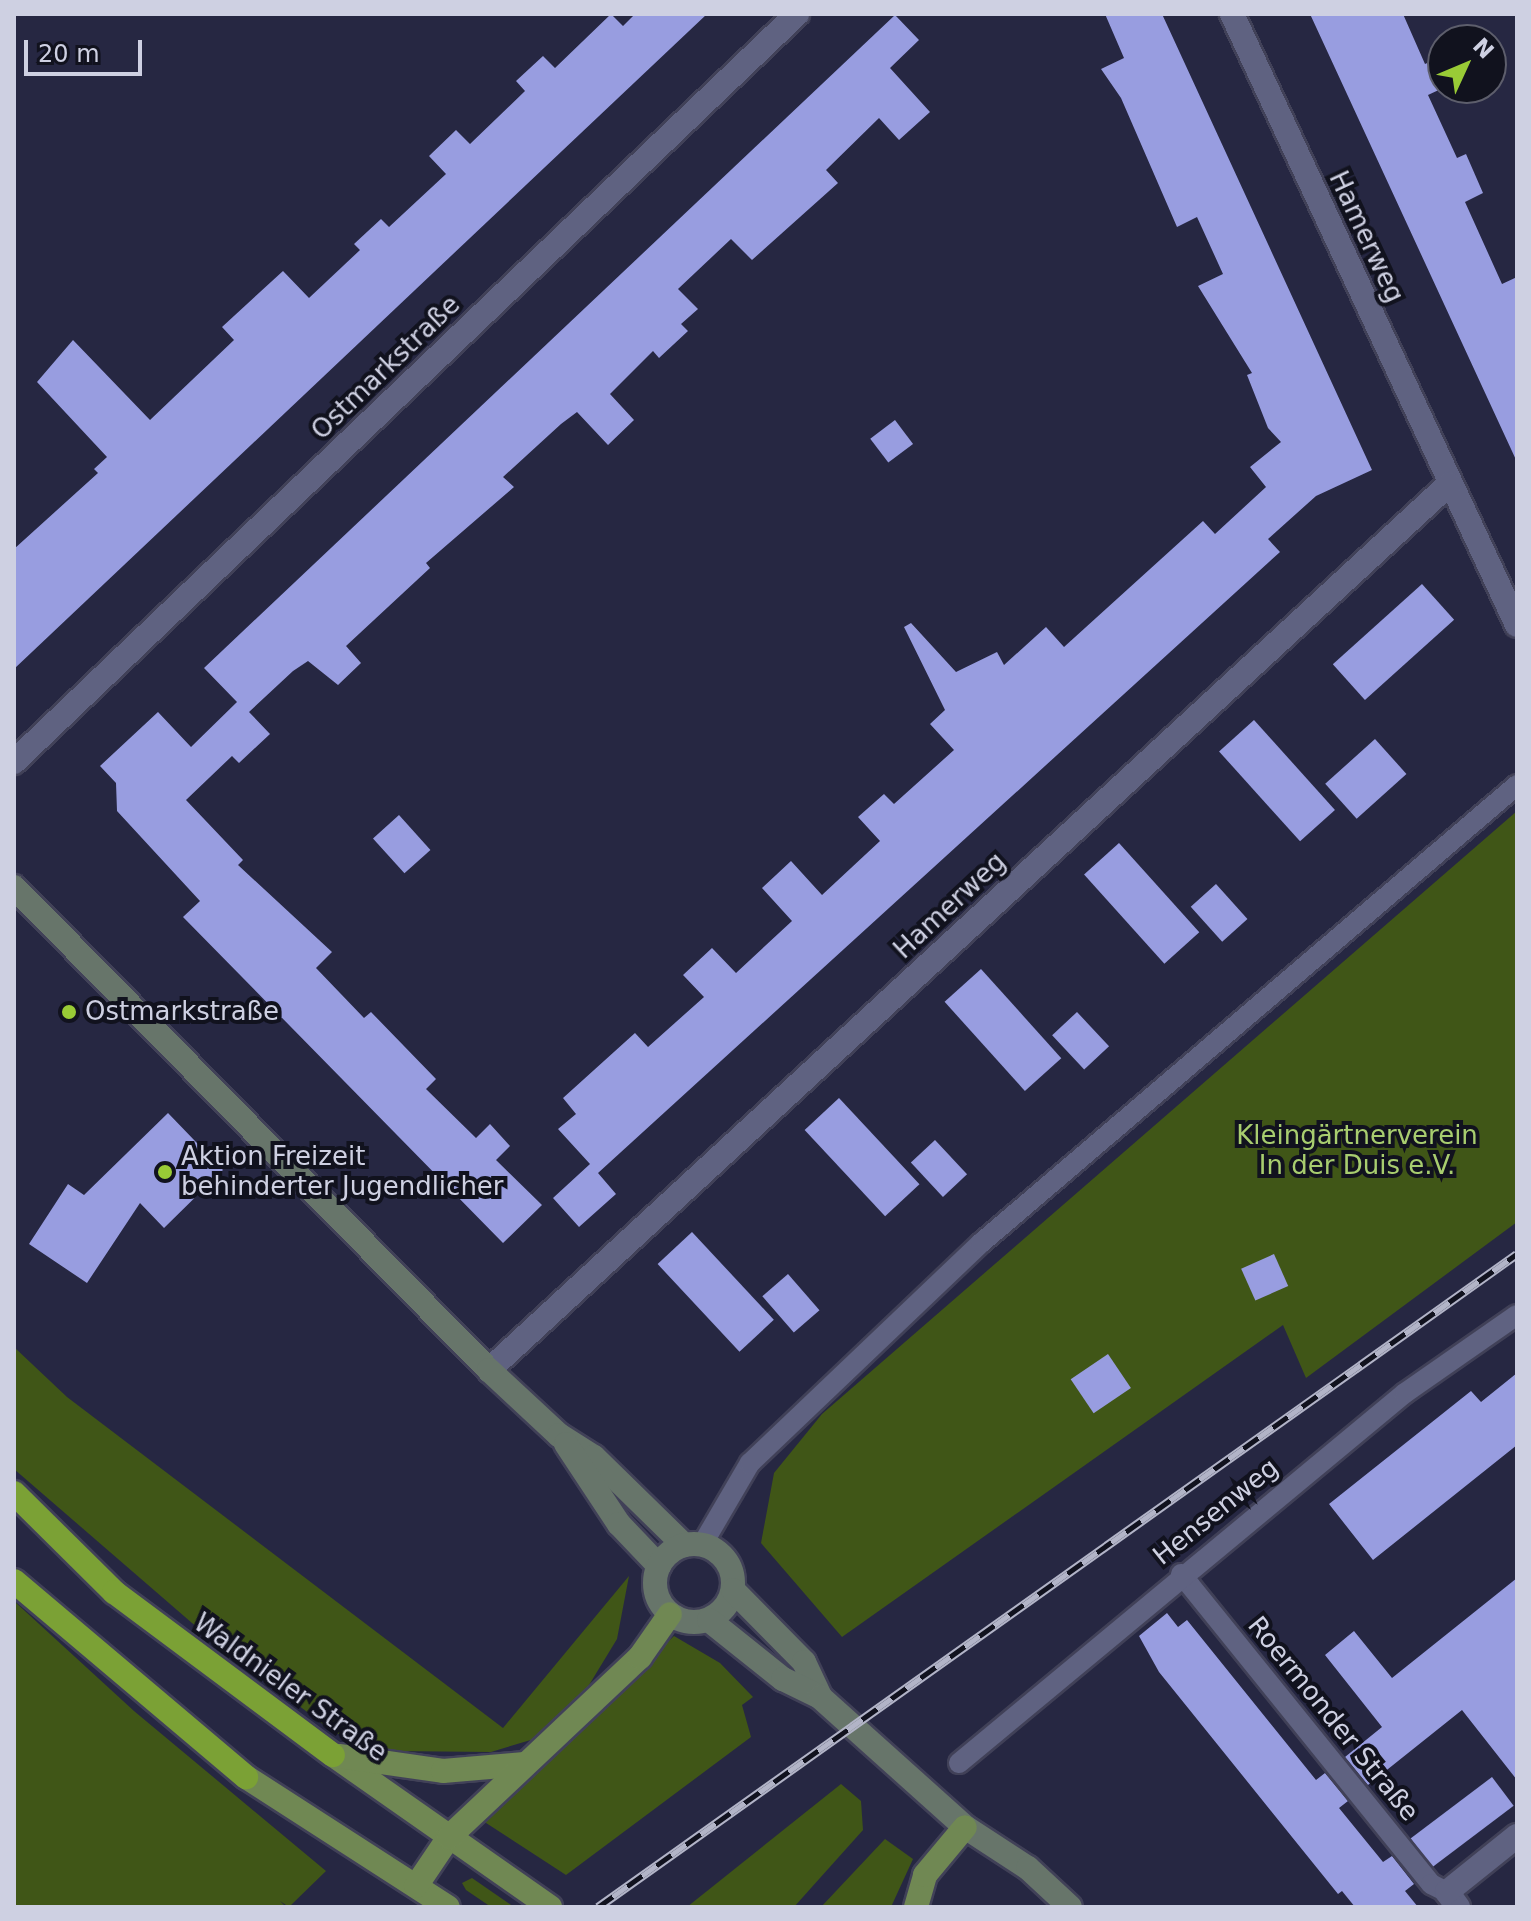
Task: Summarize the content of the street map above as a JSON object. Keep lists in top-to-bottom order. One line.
{"streets":{"highway":["Waldnieler Straße"],"street":["Hamerweg","Ostmarkstraße"],"lane":["Hensenweg","Roermonder Straße"]},"crossings":[["Hensenweg","Roermonder Straße"]],"parks":["Kleingärtnerverein In der Duis e.V."],"places":["Ostmarkstraße","Aktion Freizeit behinderter Jugendlicher"],"scale_bar":"20 m","north":"top right"}
